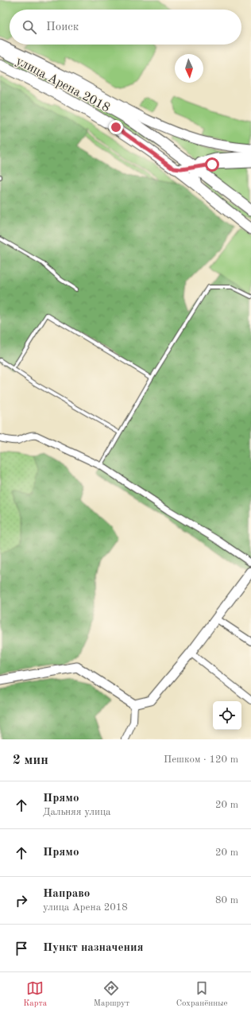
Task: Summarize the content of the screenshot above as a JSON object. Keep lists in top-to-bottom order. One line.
{"streets":{"main road":["улица Арена 2018"]},"north":"bottom","page":{"search":"Поиск","heading":["2 мин","Пешком · 120 m"],"list":[["Прямо","Дальняя улица","20 m"],["Прямо","20 m"],["Направо","улица Арена 2018","80 m"],"Пункт назначения"],"nav":["Карта","Маршрут","Сохранённые"]}}
